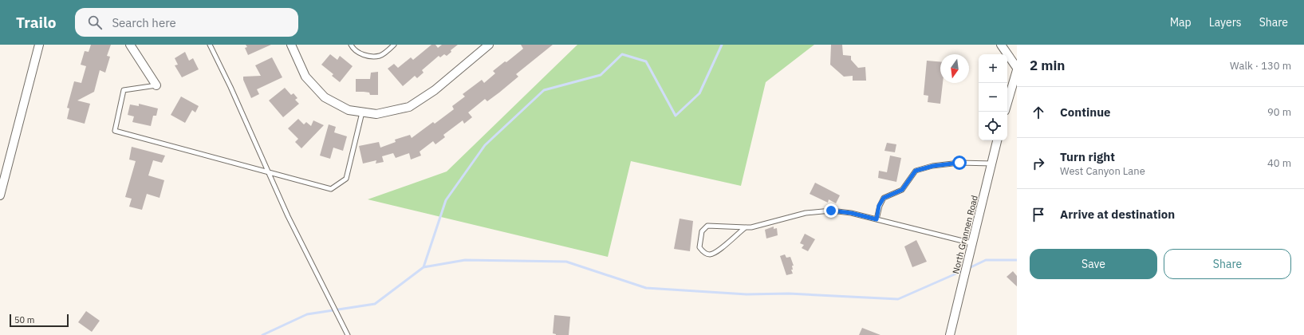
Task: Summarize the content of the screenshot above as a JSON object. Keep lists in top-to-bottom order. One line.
{"streets":{"street":["North Grannen Road"]},"scale_bar":"50 m","north":"bottom","page":{"header":"Trailo","search":"Search here","nav":["Map","Layers","Share"],"heading":["2 min","Walk · 130 m"],"map_buttons":["+","−"],"list":[["Continue","90 m"],["Turn right","West Canyon Lane","40 m"],"Arrive at destination"],"buttons":["Save","Share"],"scale":"50 m"}}
